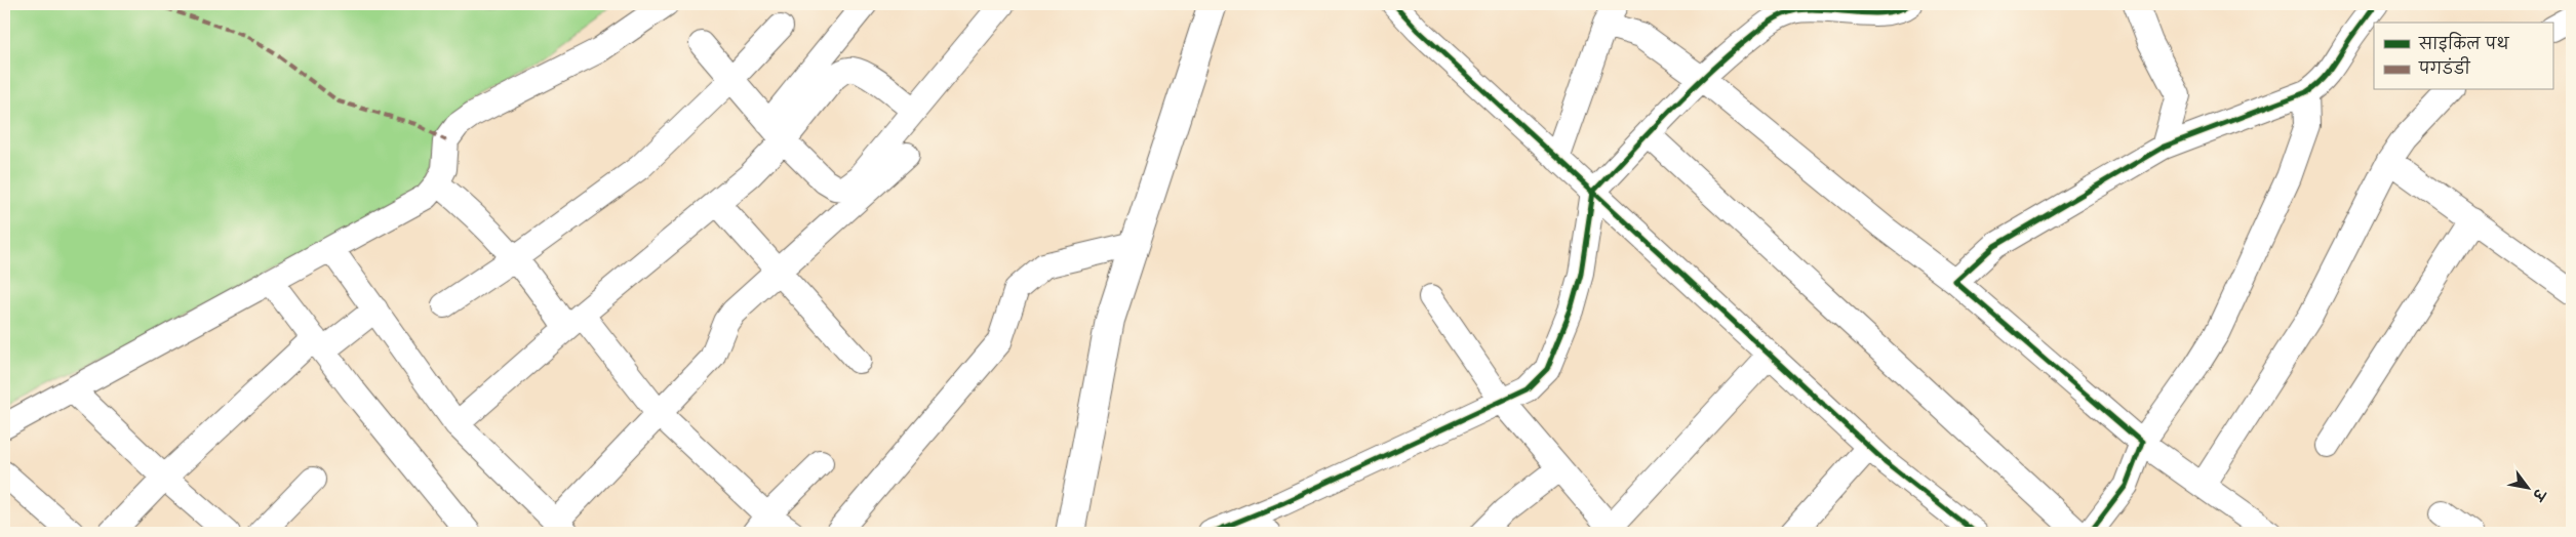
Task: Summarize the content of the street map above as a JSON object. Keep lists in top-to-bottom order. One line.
{"legend":["साइकिल पथ","पगडंडी"],"north":"bottom right"}
